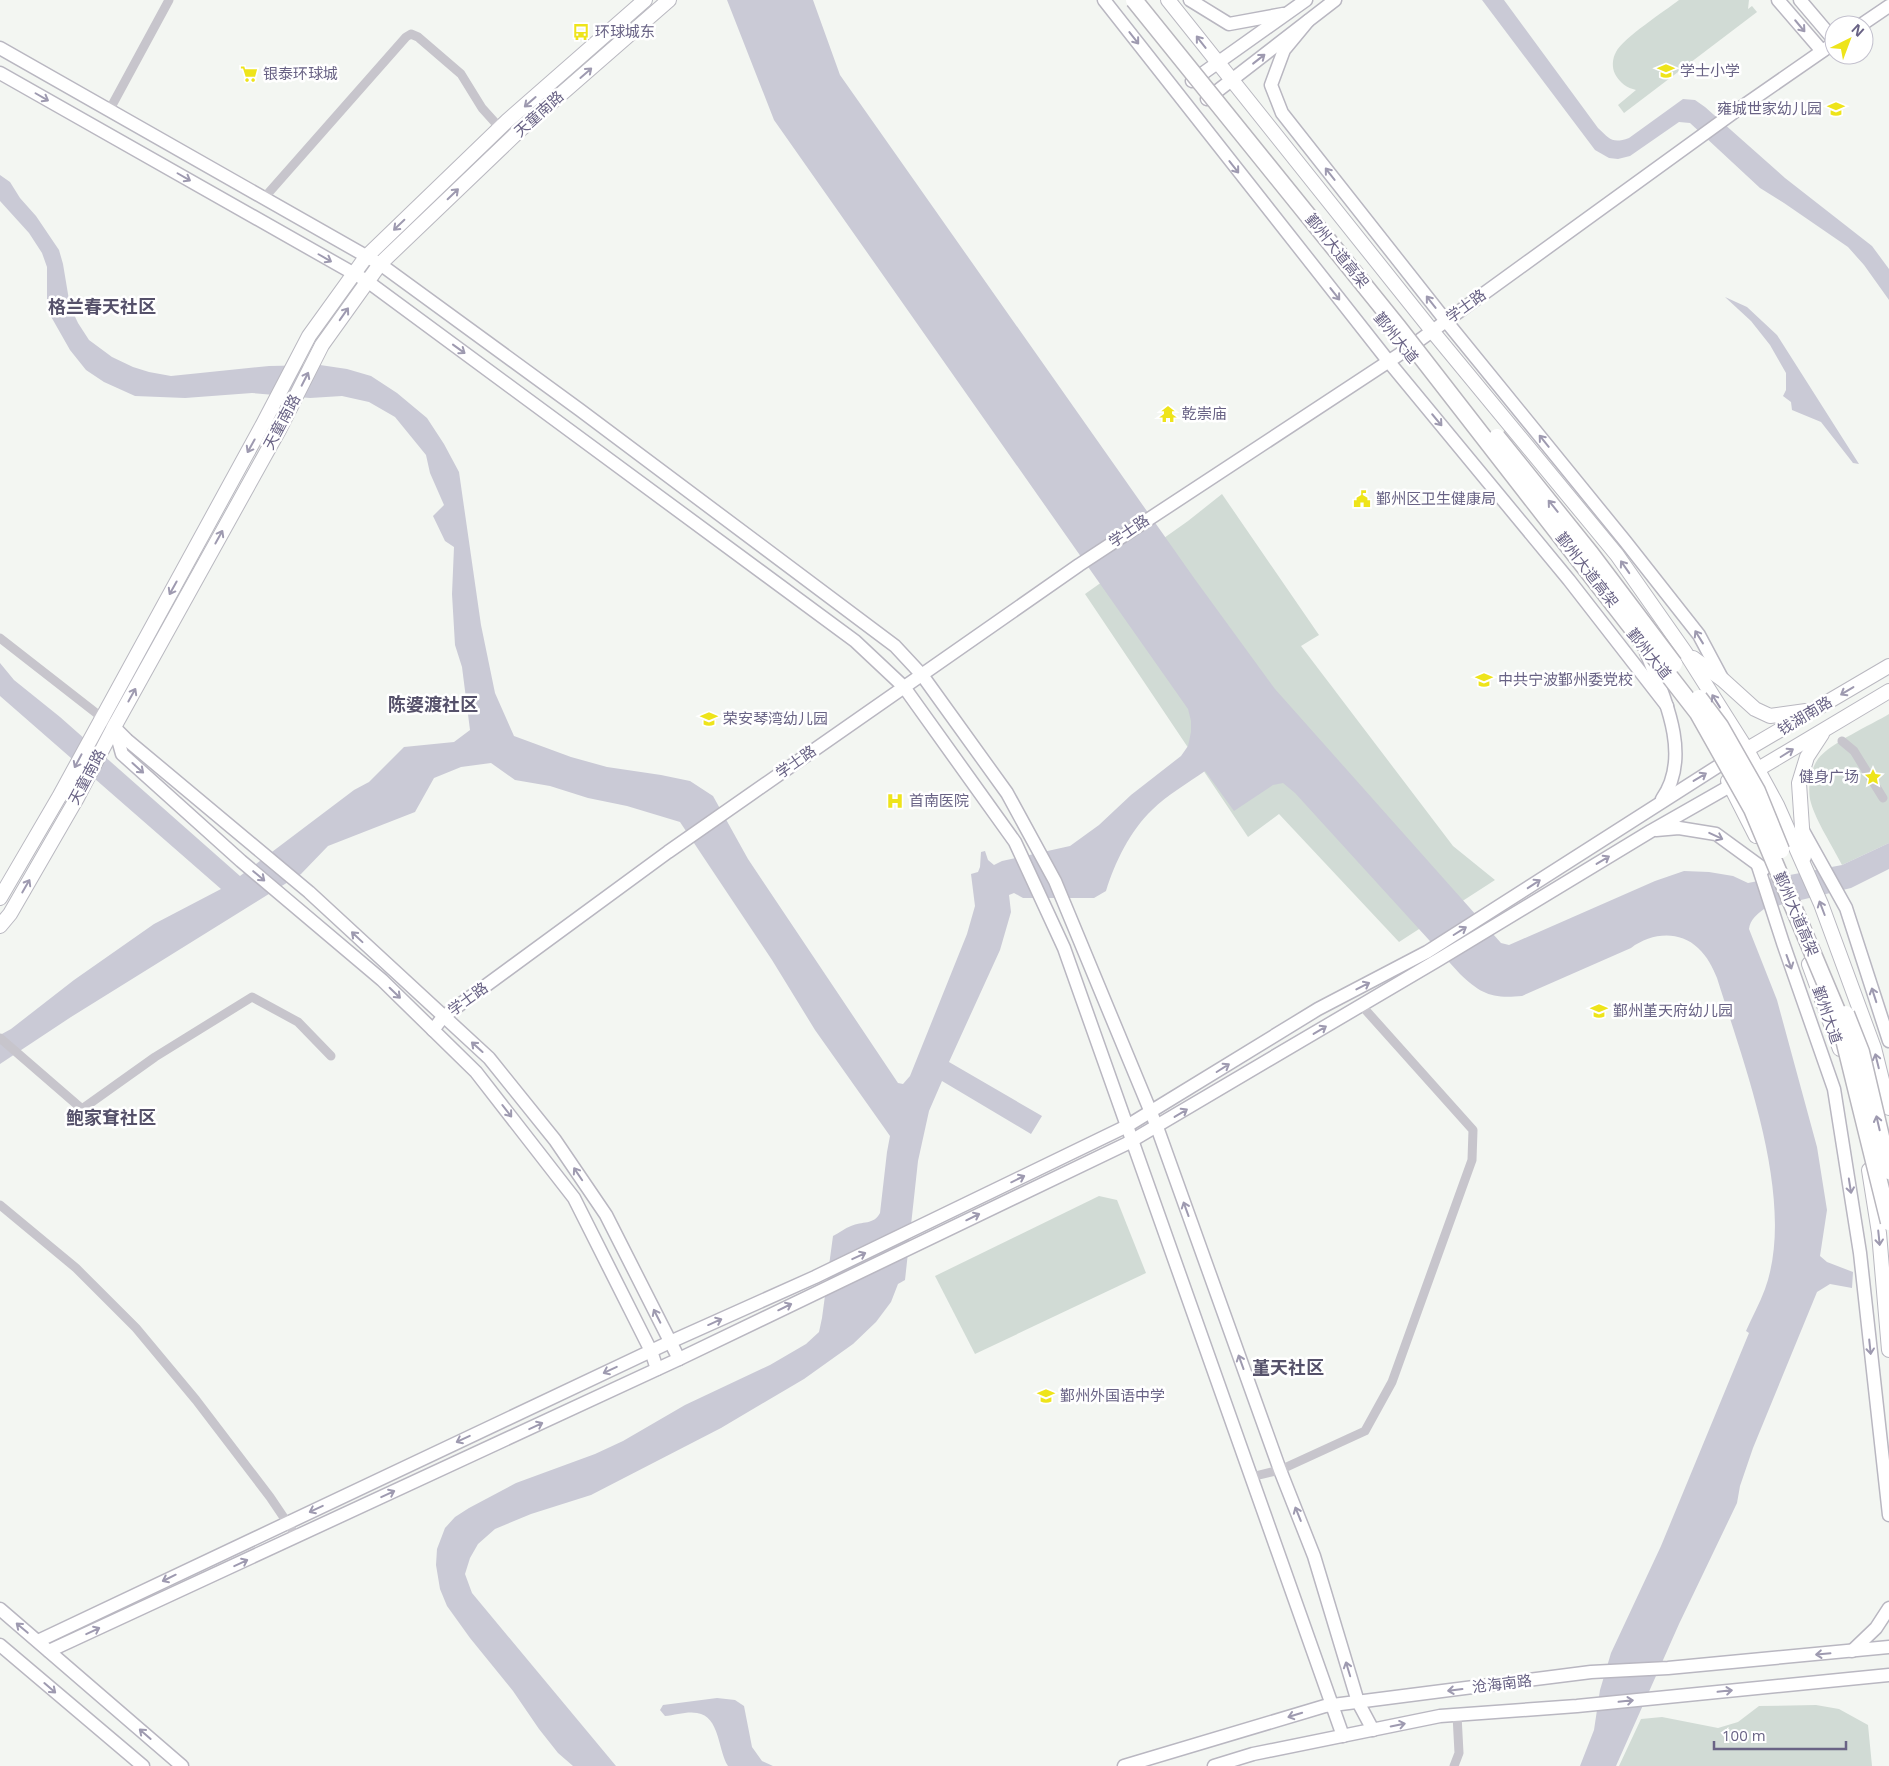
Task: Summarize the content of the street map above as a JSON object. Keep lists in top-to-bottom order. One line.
{"streets":{"highway":["鄞州大道高架"],"main road":["天童南路","鄞州大道","钱湖南路"],"street":["学士路","沧海南路"]},"crossings":[["学士路","鄞州大道"],["鄞州大道","钱湖南路"]],"districts":["格兰春天社区","陈婆渡社区","鲍家耷社区","堇天社区"],"places":{"bus stop":["环球城东"],"school or university":["学士小学","雍城世家幼儿园","中共宁波鄞州委党校","荣安琴湾幼儿园","鄞州堇天府幼儿园","鄞州外国语中学"],"supermarket":["银泰环球城"],"temple":["乾崇庙"],"public building":["鄞州区卫生健康局"],"place":["健身广场"],"hospital":["首南医院"]},"scale_bar":"100 m","north":"top right"}
